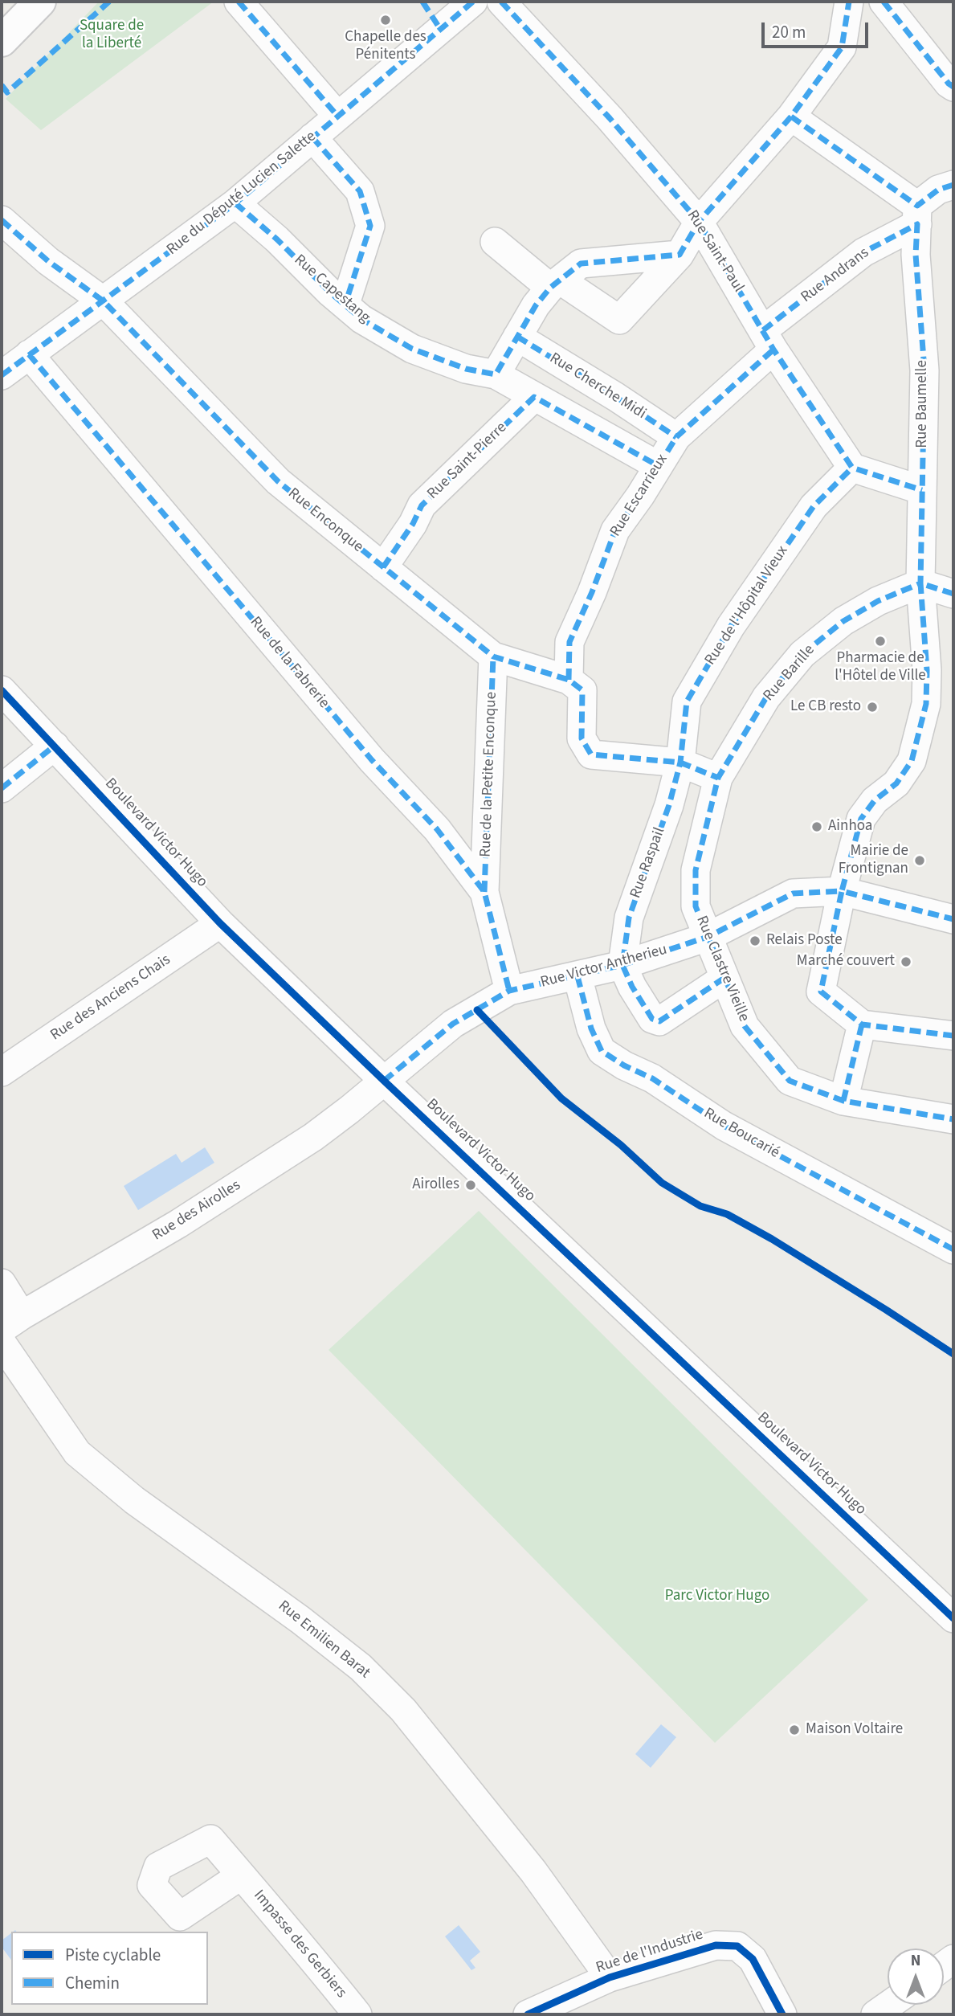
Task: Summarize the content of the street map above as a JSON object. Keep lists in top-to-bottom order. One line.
{"streets":{"street":["Rue du Député Lucien Salette","Rue Saint-Paul","Rue Andrans","Rue Capestang","Rue Cherche Midi","Rue Baumelle","Rue Saint-Pierre","Rue Escarrieux","Rue Enconque","Rue de l'Hôpital Vieux","Rue de la Fabrerie","Rue Barille","Rue de la Petite Enconque","Boulevard Victor Hugo","Rue Raspail","Rue Victor Antherieu","Rue Clastre Vieille","Rue des Anciens Chais","Rue Boucarié","Rue des Airolles","Rue Emilien Barat","Impasse des Gerbiers","Rue de l'Industrie"]},"crossings":[["Rue du Député Lucien Salette","Rue Capestang"],["Rue du Député Lucien Salette","Rue Enconque"],["Rue du Député Lucien Salette","Rue de la Fabrerie"],["Rue Saint-Paul","Rue Andrans"],["Rue Saint-Paul","Rue Escarrieux"],["Rue Saint-Paul","Rue de l'Hôpital Vieux"],["Rue Andrans","Rue Baumelle"],["Rue Andrans","Rue Escarrieux"],["Rue Cherche Midi","Rue Escarrieux"],["Rue Baumelle","Rue Barille"],["Rue Baumelle","Rue Victor Antherieu"],["Rue Saint-Pierre","Rue Enconque"],["Rue Escarrieux","Rue Enconque"],["Rue Escarrieux","Rue de l'Hôpital Vieux"],["Rue Escarrieux","Rue Raspail"],["Rue Enconque","Rue de la Petite Enconque"],["Rue de l'Hôpital Vieux","Rue Raspail"],["Rue de la Fabrerie","Rue de la Petite Enconque"],["Rue de la Fabrerie","Rue Victor Antherieu"],["Rue Barille","Rue Clastre Vieille"],["Boulevard Victor Hugo","Rue Victor Antherieu"],["Boulevard Victor Hugo","Rue des Anciens Chais"],["Boulevard Victor Hugo","Rue des Airolles"],["Rue Raspail","Rue Victor Antherieu"],["Rue Victor Antherieu","Rue Clastre Vieille"],["Rue Victor Antherieu","Rue Boucarié"],["Rue Victor Antherieu","Rue des Airolles"],["Rue Emilien Barat","Rue de l'Industrie"]],"parks":["Square de la Liberté","Parc Victor Hugo"],"places":["Chapelle des Pénitents","Pharmacie de l'Hôtel de Ville","Le CB resto","Ainhoa","Mairie de Frontignan","Relais Poste","Marché couvert","Airolles","Maison Voltaire"],"legend":["Piste cyclable","Chemin"],"scale_bar":"20 m","north":"top"}
